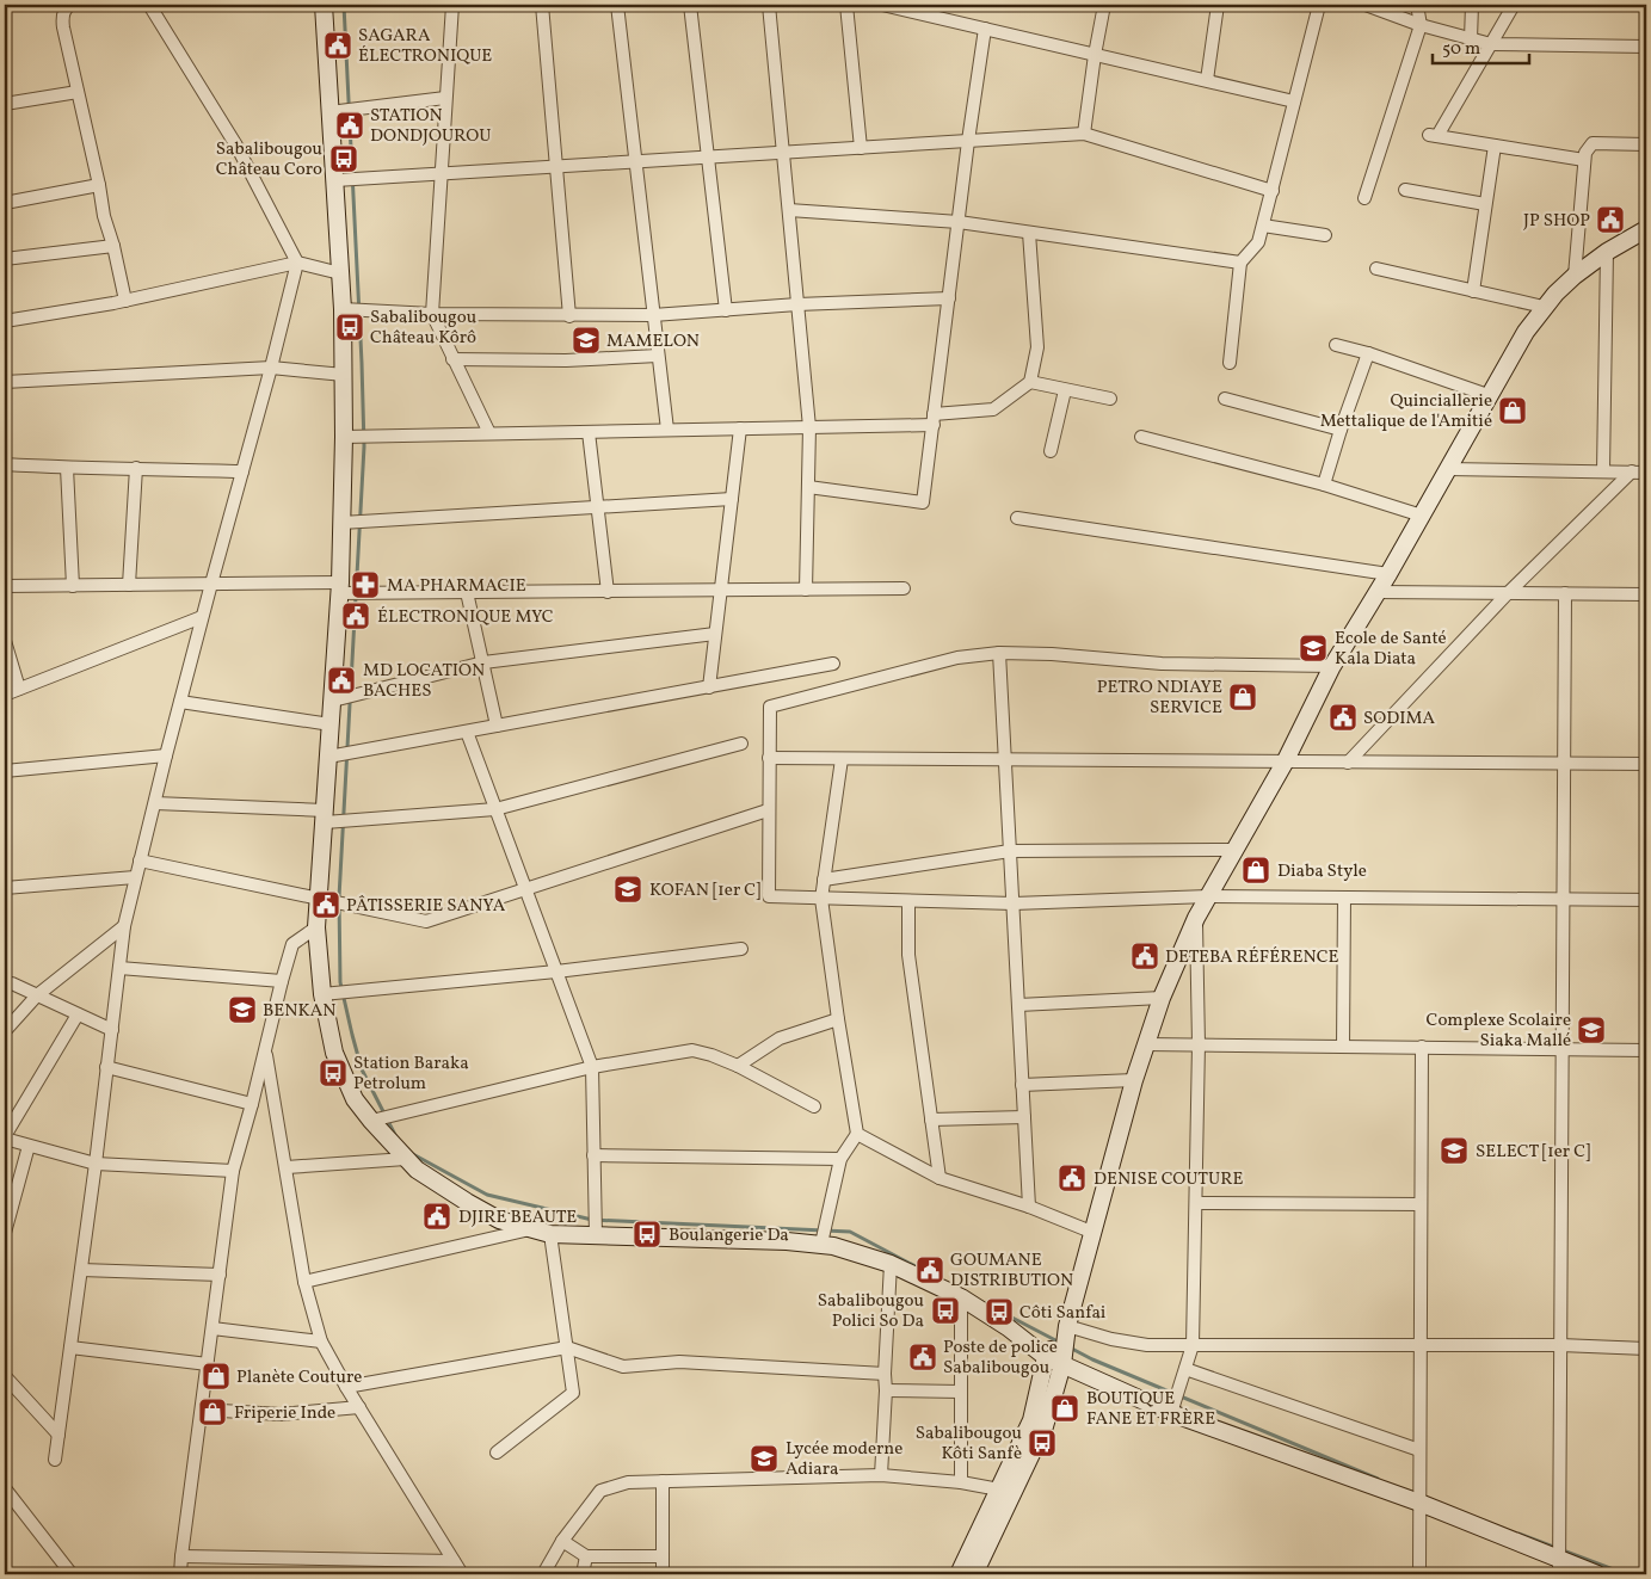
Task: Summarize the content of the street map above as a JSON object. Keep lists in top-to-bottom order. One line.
{"places":{"public building":["SAGARA ÉLECTRONIQUE","STATION DONDJOUROU","JP SHOP","ÉLECTRONIQUE MYC","MD LOCATION BACHES","SODIMA","PÂTISSERIE SANYA","DETEBA RÉFÉRENCE","DENISE COUTURE","DJIRE BEAUTE","GOUMANE DISTRIBUTION","Poste de police Sabalibougou"],"bus stop":["Sabalibougou Château Coro","Sabalibougou Château Kôrô","Station Baraka Petrolum","Boulangerie Da","Sabalibougou Polici So Da","Côti Sanfai","Sabalibougou Kôti Sanfè"],"school or university":["MAMELON","Ecole de Santé Kala Diata","KOFAN [1er C]","BENKAN","Complexe Scolaire Siaka Mallé","SELECT [1er C]","Lycée moderne Adiara"],"shop":["Quinciallerie Mettalique de l'Amitié","PETRO NDIAYE SERVICE","Diaba Style","Planète Couture","BOUTIQUE FANE ET FRÈRE","Friperie Inde"],"pharmacy":["MA PHARMACIE"]},"scale_bar":"50 m"}
